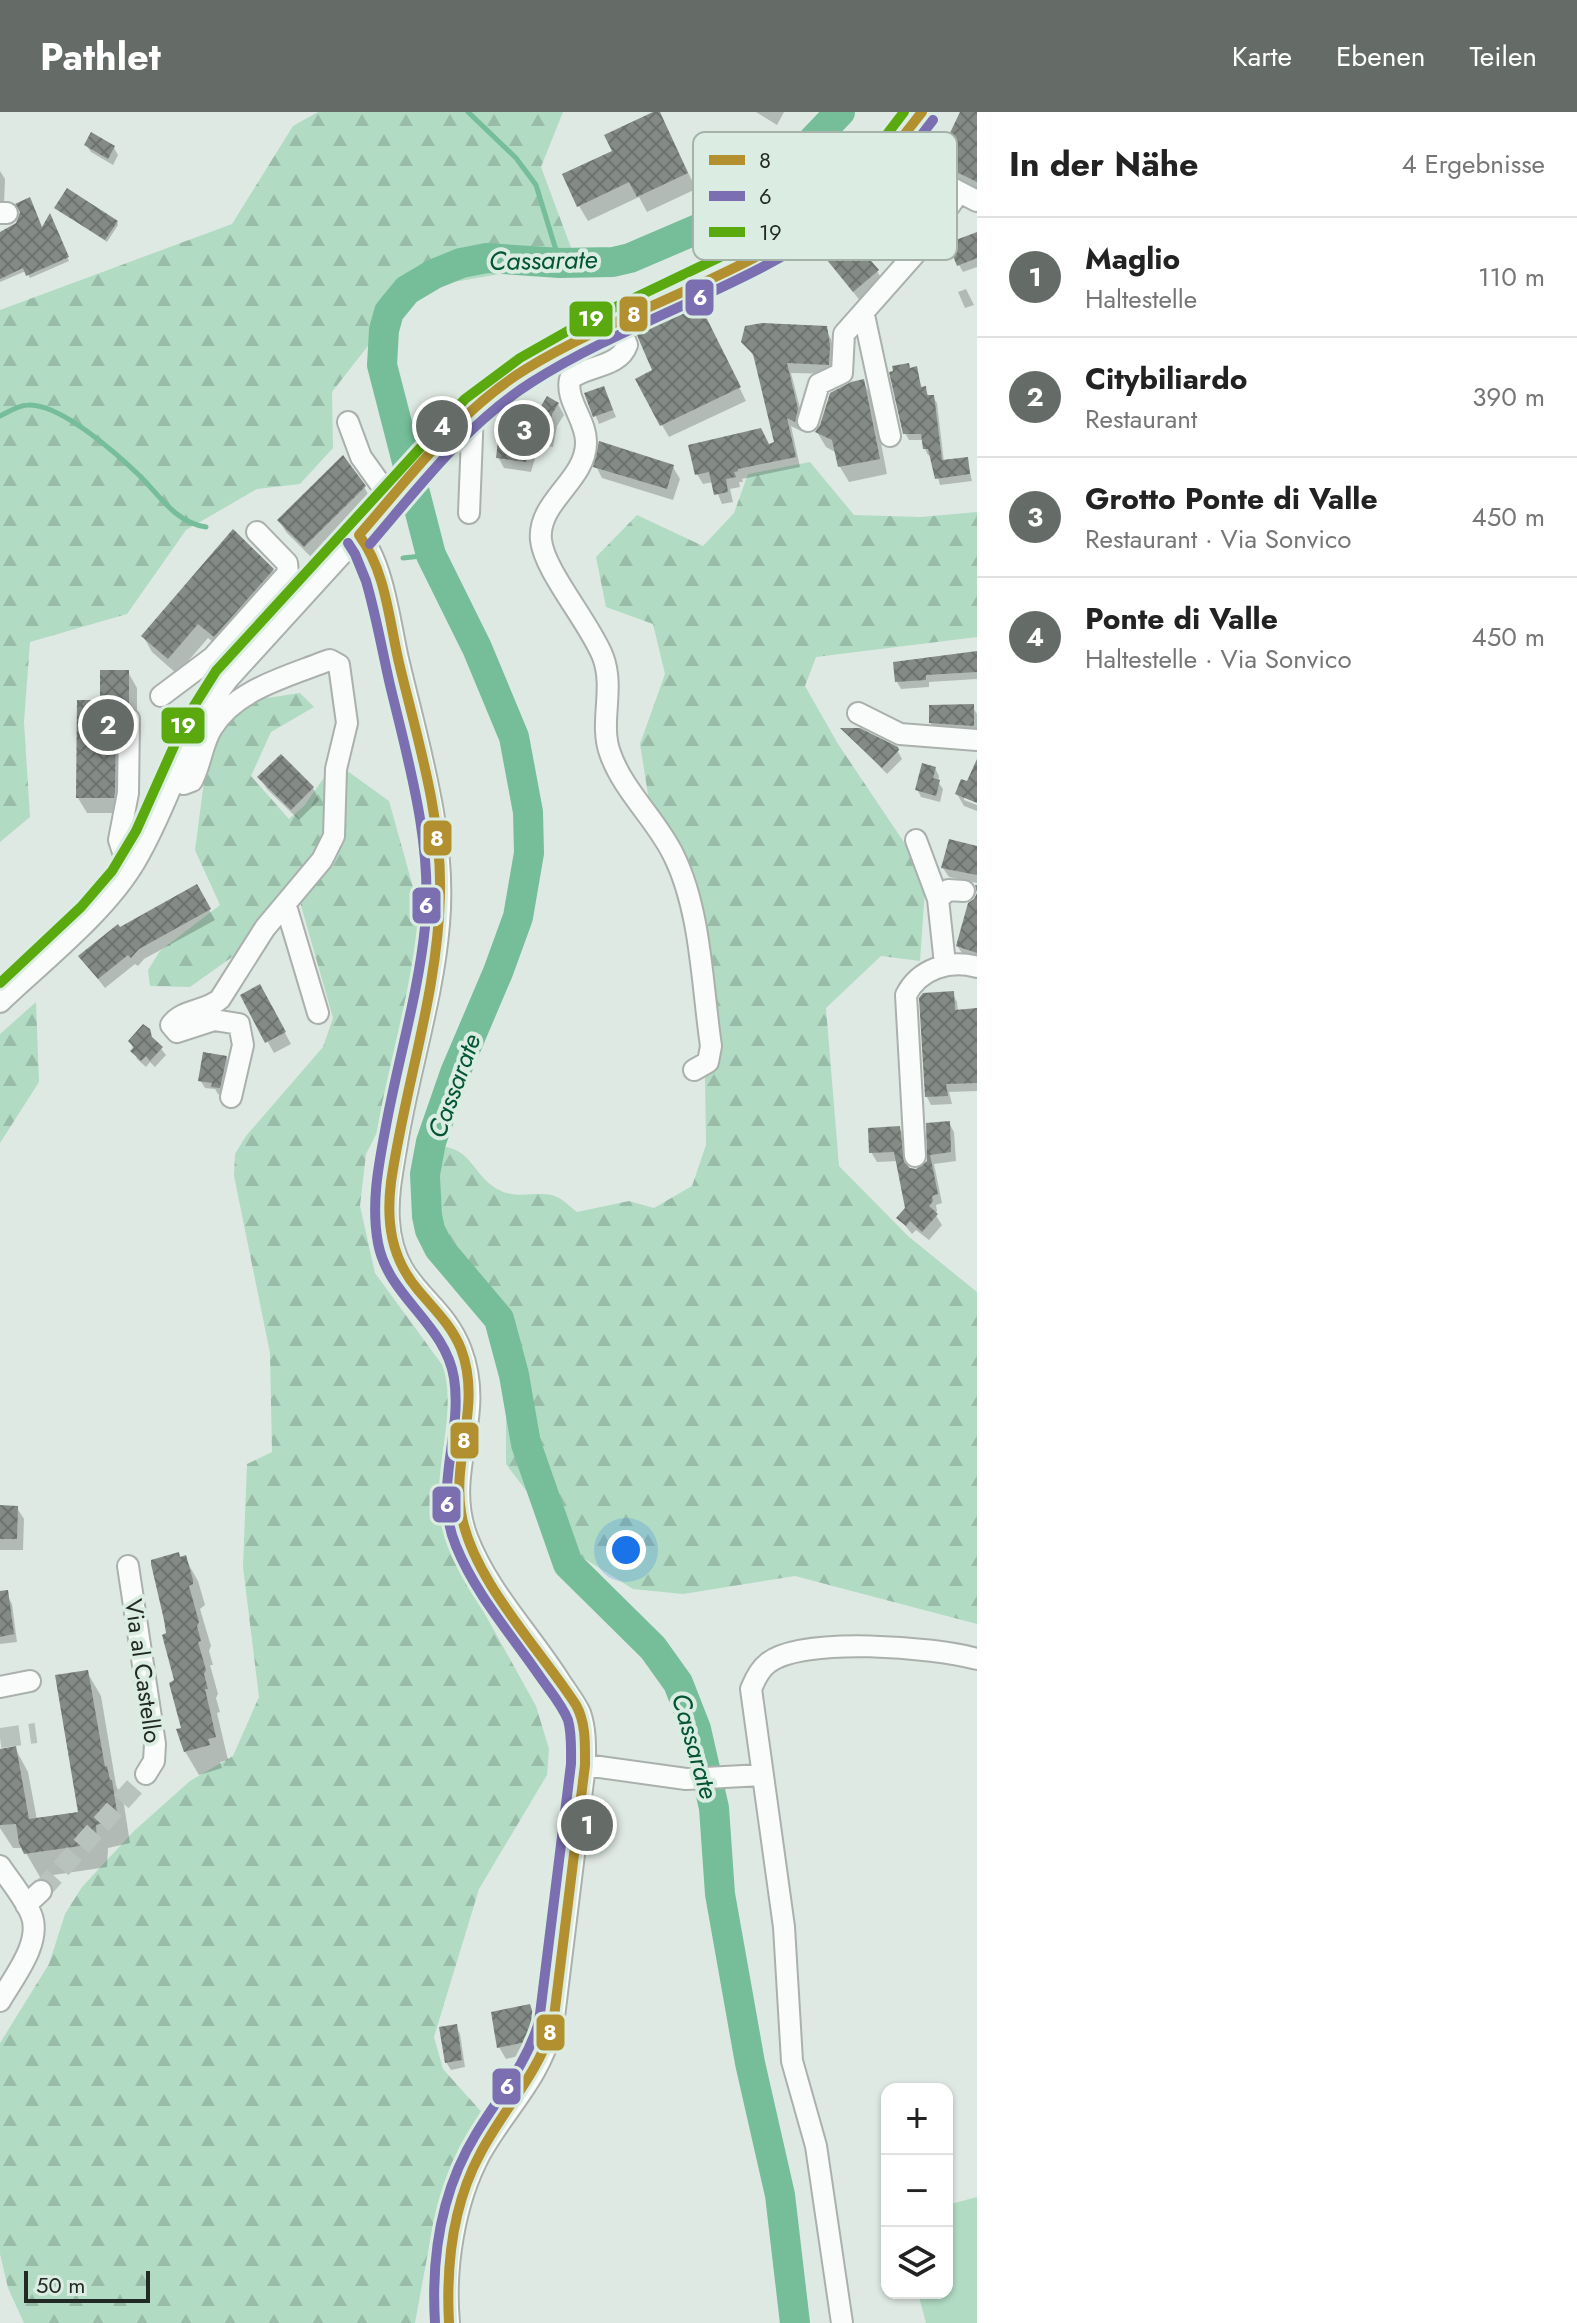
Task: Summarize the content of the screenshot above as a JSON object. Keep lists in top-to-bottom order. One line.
{"streets":{"street":["Via al Castello"]},"water":["Cassarate"],"lines":["transit line 8","transit line 19","transit line 6"],"legend":["8","6","19"],"scale_bar":"50 m","page":{"header":"Pathlet","nav":["Karte","Ebenen","Teilen"],"heading":["In der Nähe","4 Ergebnisse"],"list":[{"mark":"1","name":"Maglio","note":"Haltestelle","value":"110 m"},{"mark":"2","name":"Citybiliardo","note":"Restaurant","value":"390 m"},{"mark":"3","name":"Grotto Ponte di Valle","note":"Restaurant · Via Sonvico","value":"450 m"},{"mark":"4","name":"Ponte di Valle","note":"Haltestelle · Via Sonvico","value":"450 m"}],"pins":["4","3","2","1"],"map_buttons":["+","−"],"scale":"50 m"}}
